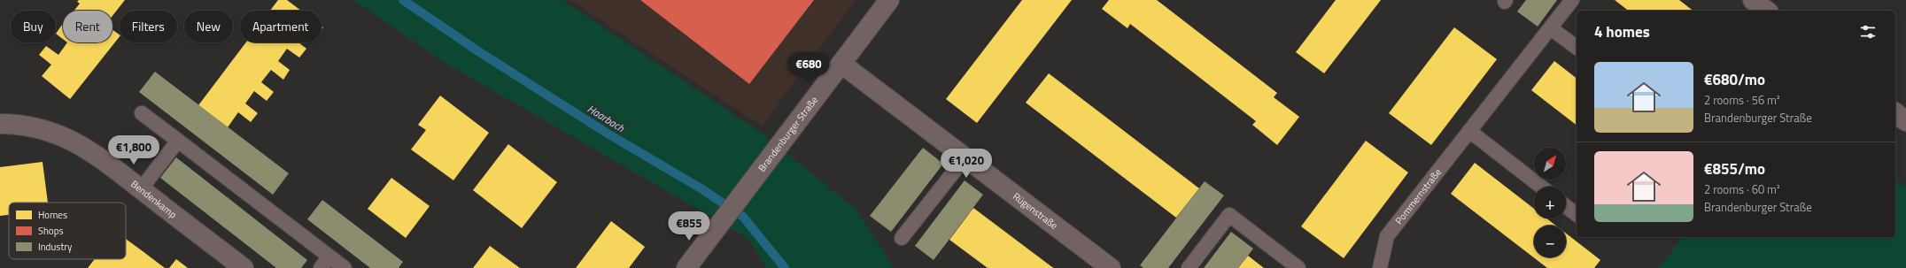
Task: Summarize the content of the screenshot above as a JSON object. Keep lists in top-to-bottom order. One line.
{"streets":{"street":["Brandenburger Straße","Bendenkamp","Rügenstraße"],"lane":["Pommernstraße"]},"crossings":[["Brandenburger Straße","Rügenstraße"]],"water":["Haarbach"],"legend":["Homes","Shops","Industry"],"north":"top right","page":{"chip":["Buy","Rent","Filters","New","Apartment"],"heading":"4 homes","price":["€680","€1,800","€1,020","€855"],"list":[{"name":"€680/mo","note":"2 rooms · 56 m² · Brandenburger Straße"},{"name":"€855/mo","note":"2 rooms · 60 m² · Brandenburger Straße"}],"map_buttons":["+","−"]}}
